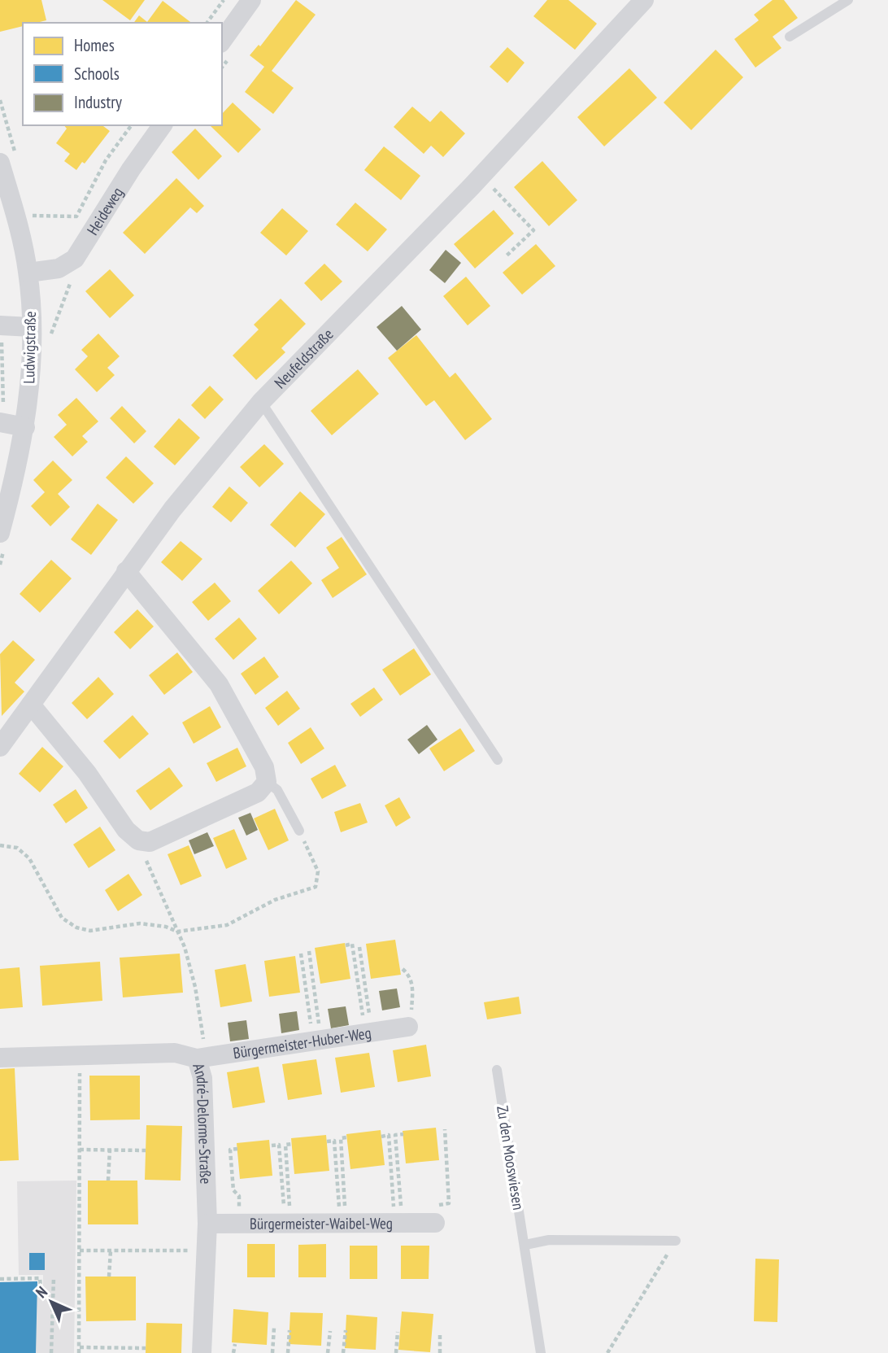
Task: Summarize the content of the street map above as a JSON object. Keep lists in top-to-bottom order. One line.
{"streets":{"street":["Heideweg","Ludwigstraße","Neufeldstraße","Bürgermeister-Huber-Weg","André-Delorme-Straße","Bürgermeister-Waibel-Weg"],"lane":["Zu den Mooswiesen"]},"crossings":[["Heideweg","Ludwigstraße"],["Bürgermeister-Huber-Weg","André-Delorme-Straße"],["André-Delorme-Straße","Bürgermeister-Waibel-Weg"]],"legend":["Homes","Schools","Industry"],"north":"top left"}
